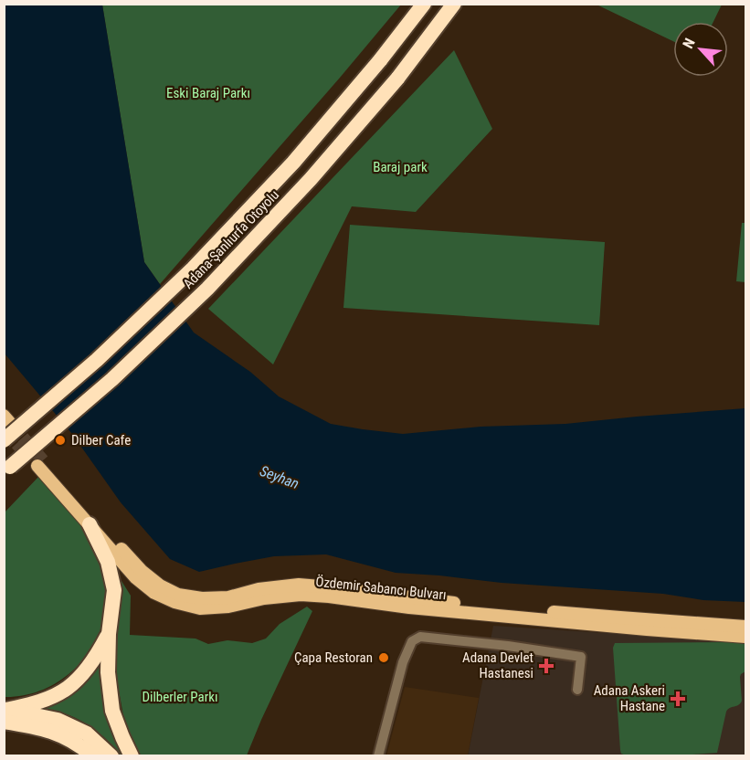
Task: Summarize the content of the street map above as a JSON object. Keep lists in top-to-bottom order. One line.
{"streets":{"highway":["Adana-Şanlıurfa Otoyolu"],"main road":["Özdemir Sabancı Bulvarı"]},"water":["Seyhan"],"parks":["Eski Baraj Parkı","Baraj park","Dilberler Parkı"],"places":{"other":["Dilber Cafe","Çapa Restoran"],"health":["Adana Devlet Hastanesi","Adana Askeri Hastane"]},"north":"top left"}
